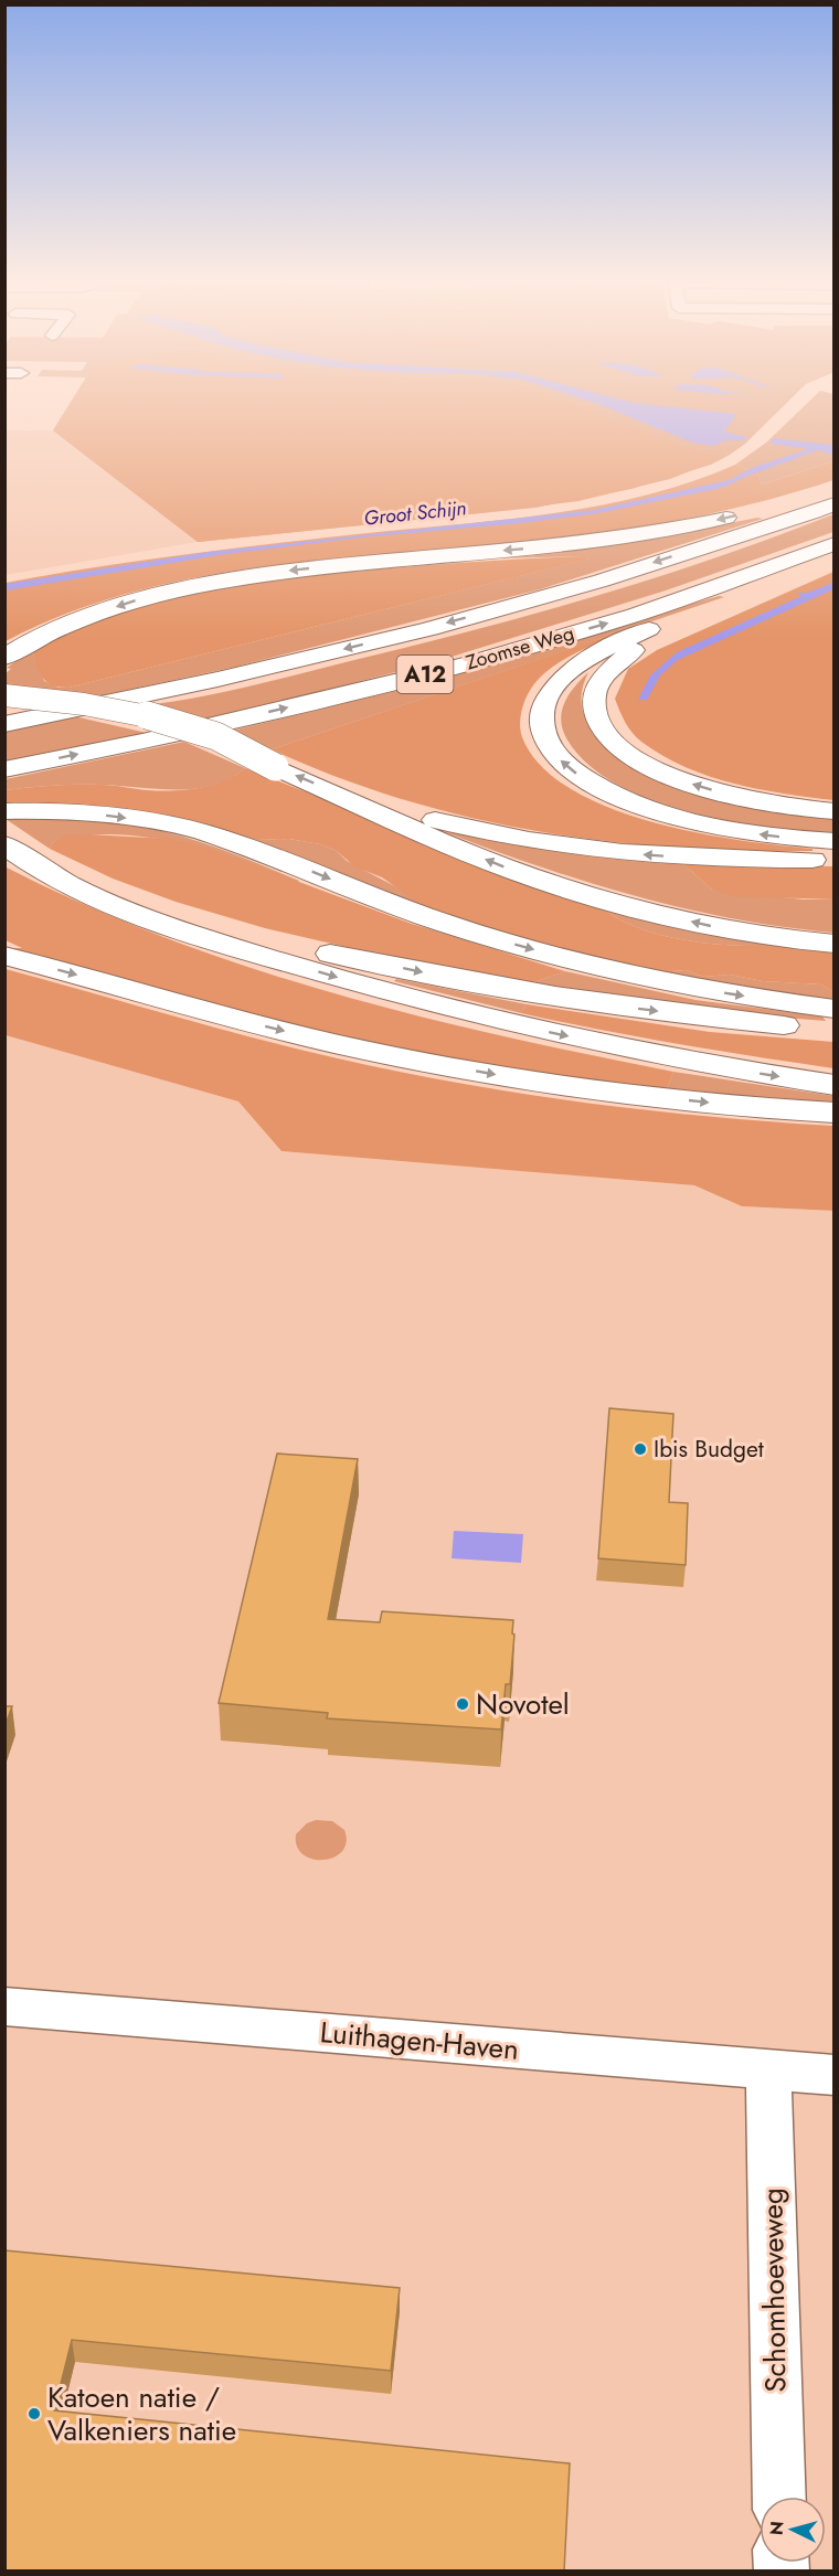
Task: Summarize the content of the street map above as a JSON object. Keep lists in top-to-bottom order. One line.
{"streets":{"highway":["Zoomse Weg","A12"],"street":["Luithagen-Haven","Schomhoeveweg"]},"crossings":[["Luithagen-Haven","Schomhoeveweg"]],"water":["Groot Schijn"],"places":["Ibis Budget","Novotel","Katoen natie / Valkeniers natie"],"north":"left"}
